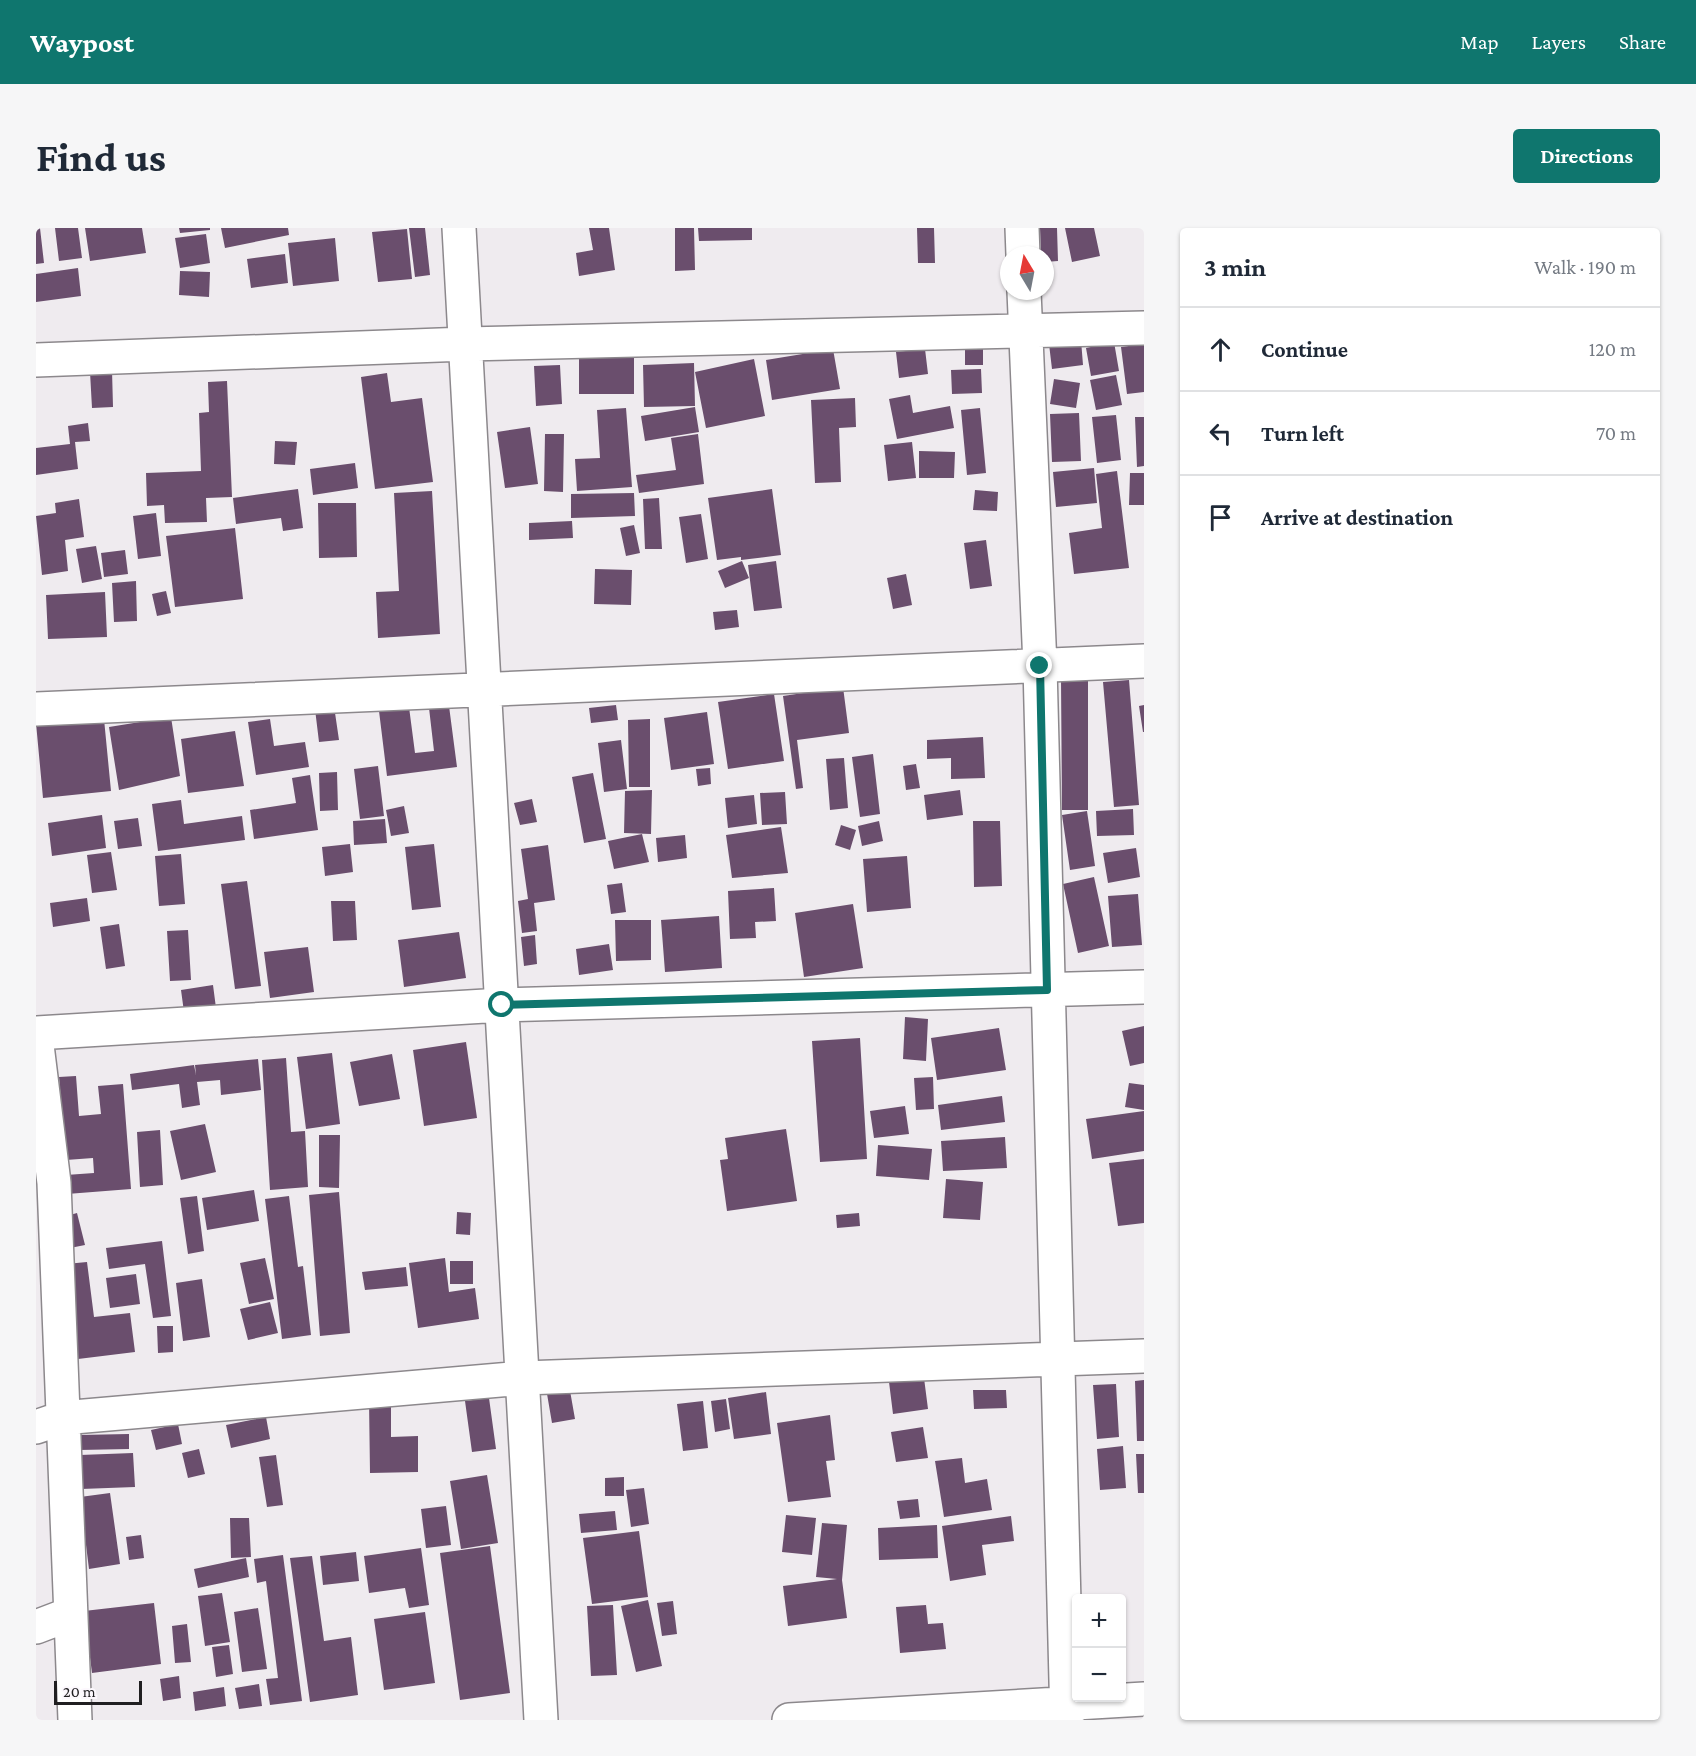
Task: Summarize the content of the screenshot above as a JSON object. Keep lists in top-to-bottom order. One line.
{"scale_bar":"20 m","north":"top","page":{"header":"Waypost","nav":["Map","Layers","Share"],"buttons":"Directions","title":"Find us","heading":["3 min","Walk · 190 m"],"list":[["Continue","120 m"],["Turn left","70 m"],"Arrive at destination"],"map_buttons":["+","−"],"scale":"20 m"}}
